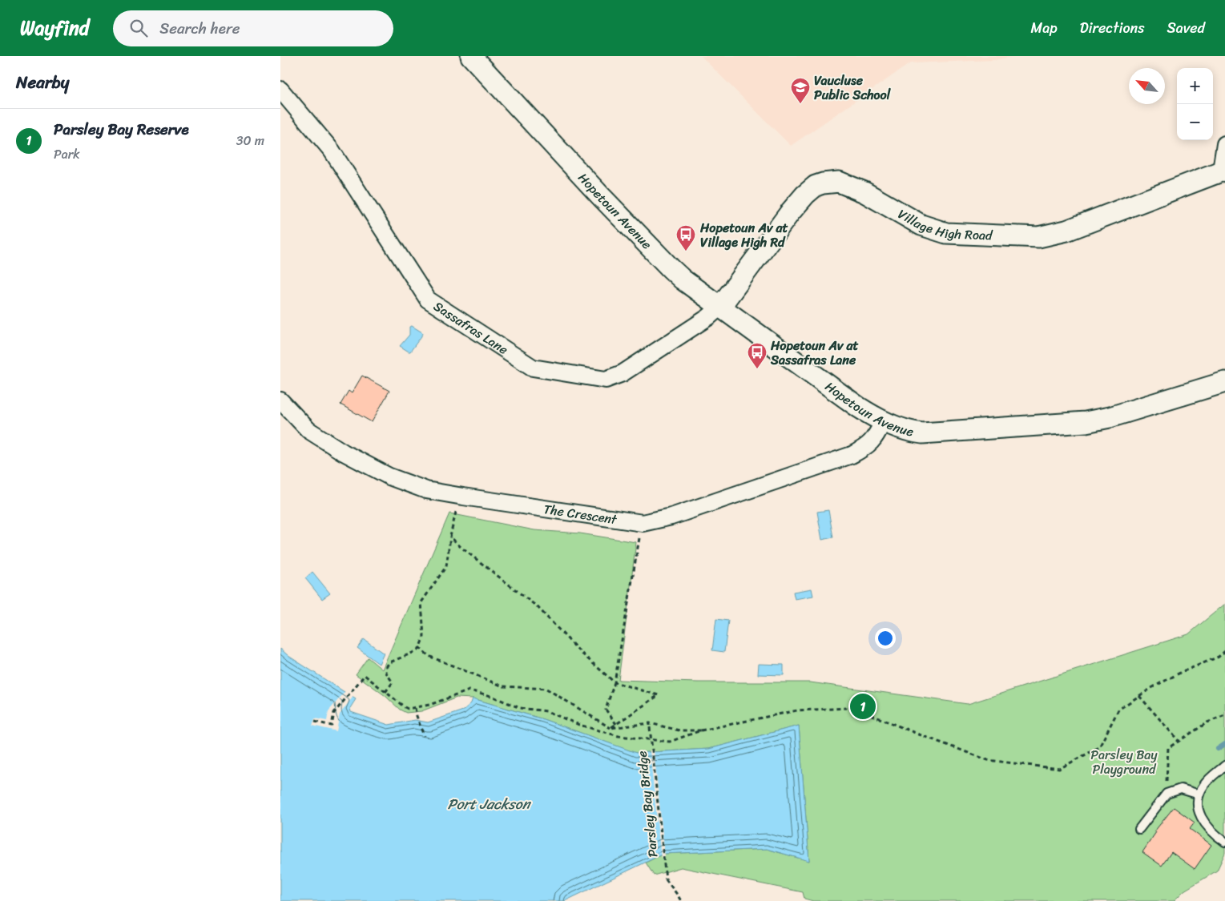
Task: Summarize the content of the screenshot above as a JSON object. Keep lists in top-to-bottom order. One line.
{"streets":{"street":["Hopetoun Avenue","Village High Road","Sassafras Lane","The Crescent"],"path":["Parsley Bay Bridge"]},"crossings":[["Hopetoun Avenue","Village High Road"],["Hopetoun Avenue","Sassafras Lane"],["Hopetoun Avenue","The Crescent"],["Village High Road","Sassafras Lane"]],"water":["Port Jackson"],"parks":["Parsley Bay Playground"],"places":{"school or university":["Vaucluse Public School"],"bus stop":["Hopetoun Av at Village High Rd","Hopetoun Av at Sassafras Lane"]},"north":"top left","page":{"header":"Wayfind","search":"Search here","nav":["Map","Directions","Saved"],"heading":"Nearby","map_buttons":["+","−"],"list":[{"mark":"1","name":"Parsley Bay Reserve","note":"Park","value":"30 m"}],"pins":"1"}}
